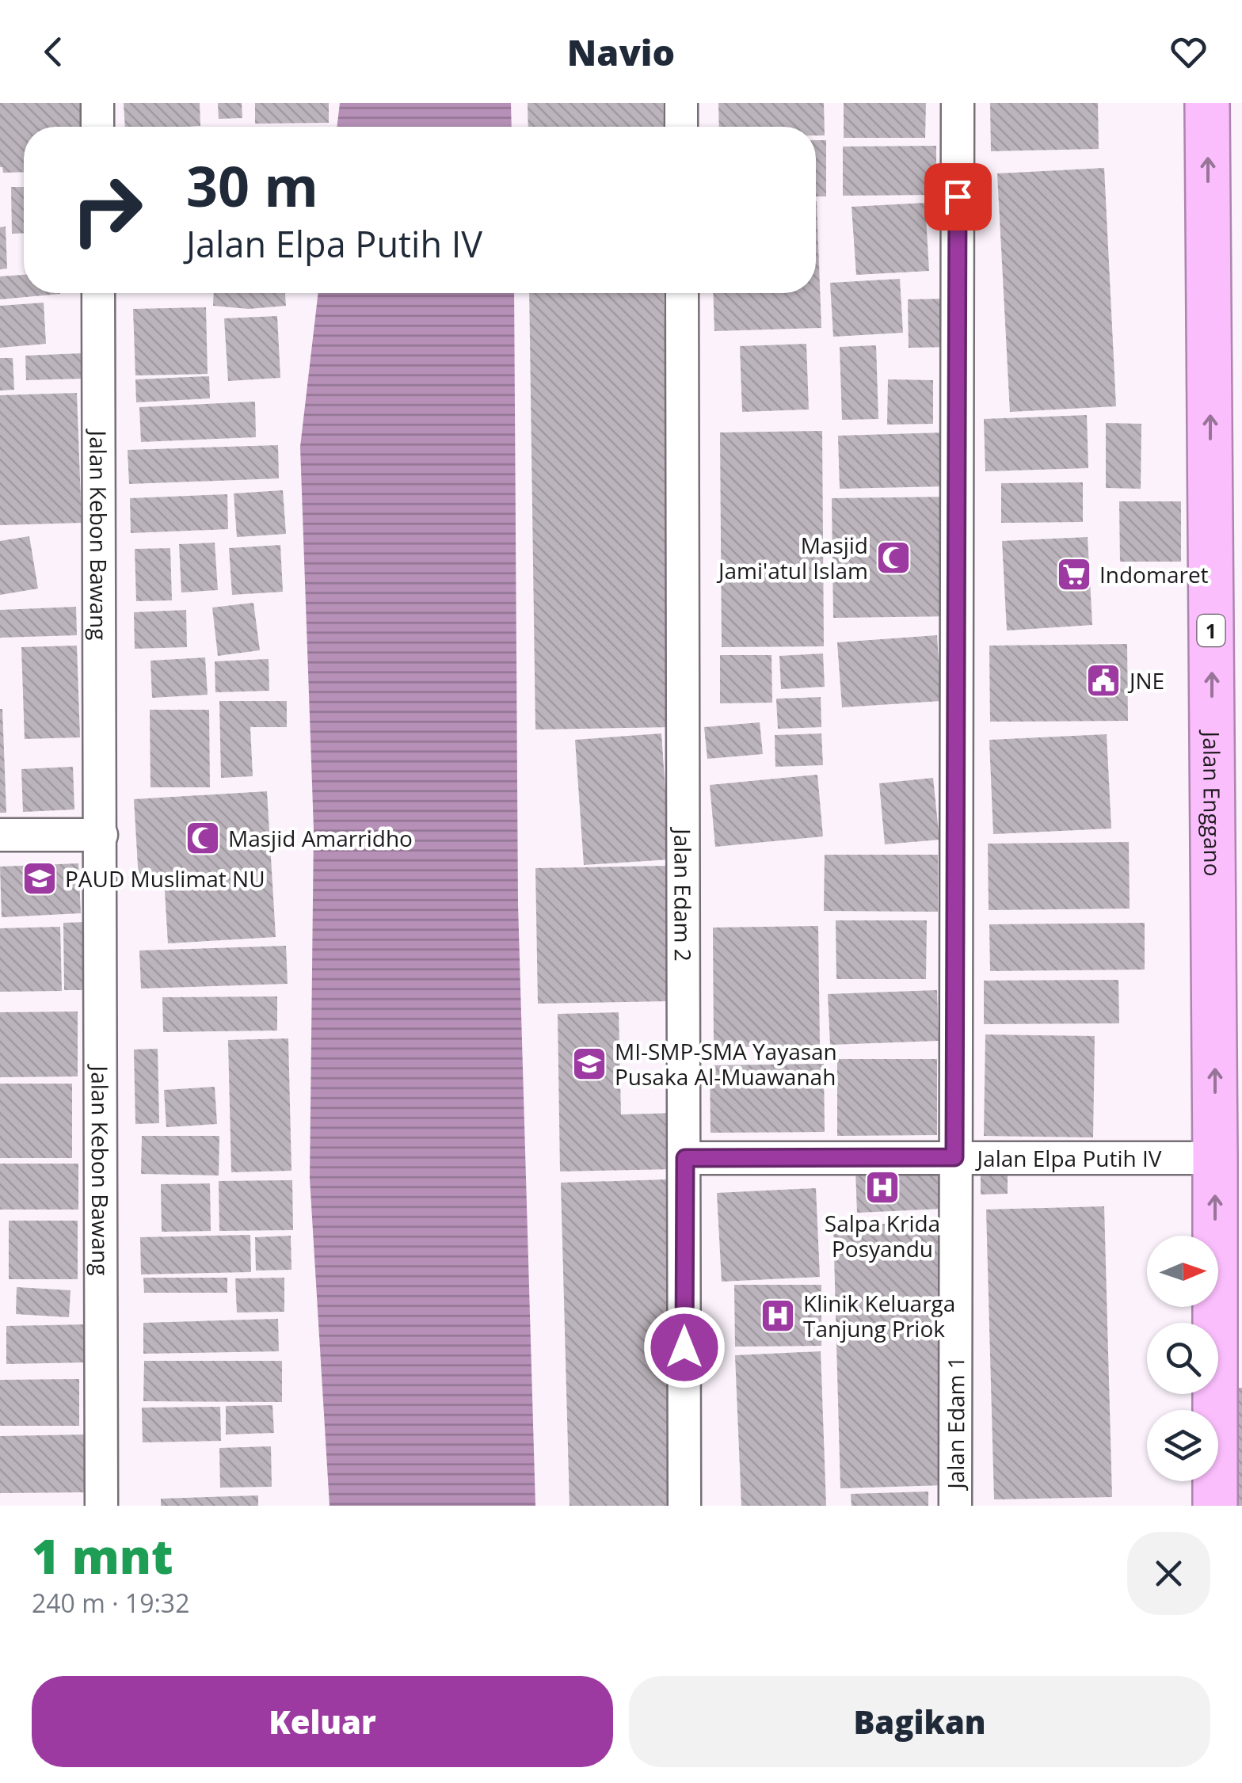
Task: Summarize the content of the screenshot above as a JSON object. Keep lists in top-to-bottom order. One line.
{"streets":{"highway":["1","Jalan Enggano"],"street":["Jalan Kebon Bawang","Jalan Edam 2","Jalan Elpa Putih IV","Jalan Edam 1"]},"crossings":[["Jalan Enggano","Jalan Elpa Putih IV"],["Jalan Edam 2","Jalan Elpa Putih IV"],["Jalan Elpa Putih IV","Jalan Edam 1"]],"one_way":["Jalan Enggano"],"places":{"mosque":["Masjid Jami'atul Islam","Masjid Amarridho"],"supermarket":["Indomaret"],"public building":["JNE"],"school or university":["PAUD Muslimat NU","MI-SMP-SMA Yayasan Pusaka Al-Muawanah"],"hospital":["Salpa Krida Posyandu","Klinik Keluarga Tanjung Priok"]},"north":"right","page":{"header":"Navio","turn":["30 m","Jalan Elpa Putih IV"],"heading":["1 mnt","240 m · 19:32"],"buttons":["Keluar","Bagikan"]}}
